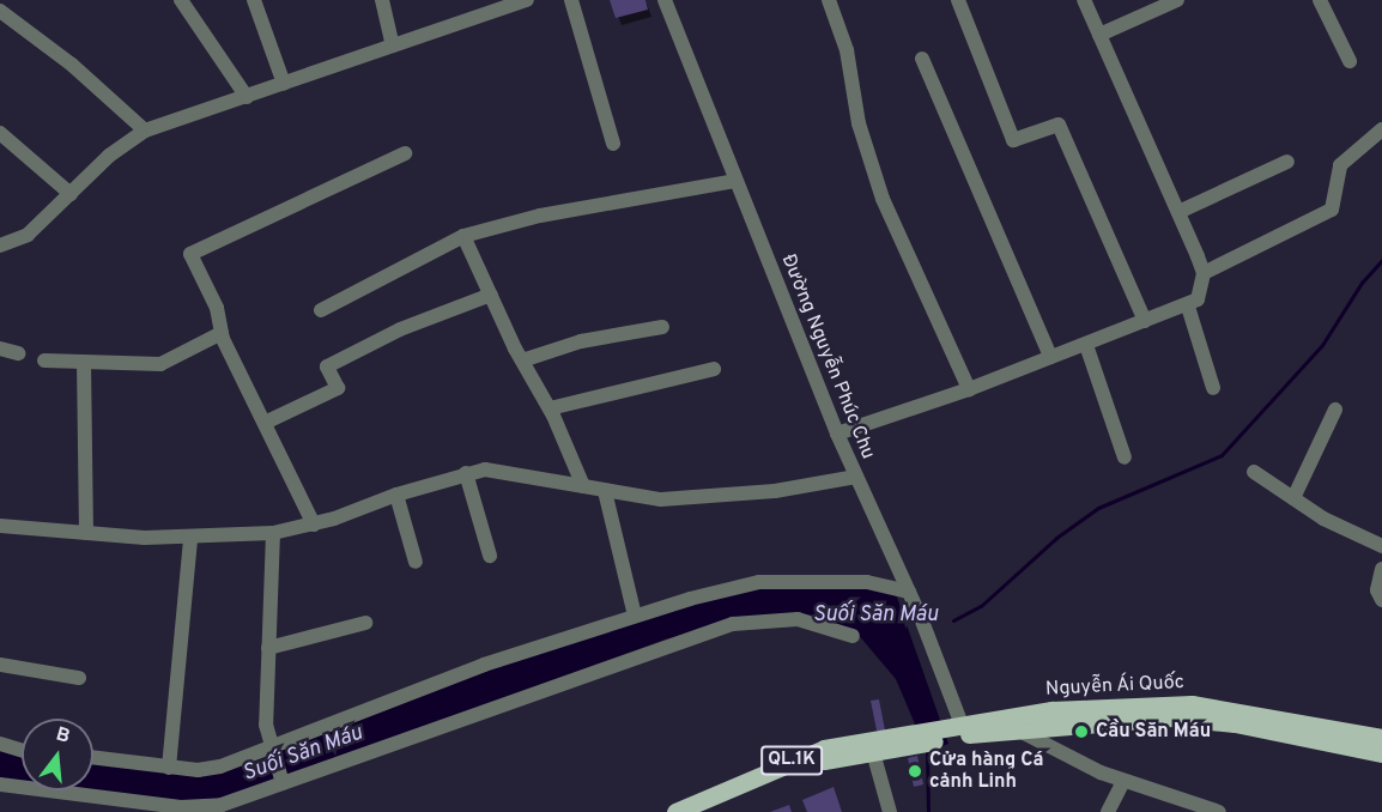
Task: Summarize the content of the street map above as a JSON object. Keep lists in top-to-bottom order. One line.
{"streets":{"main road":["Nguyễn Ái Quốc","QL.1K"],"street":["Đường Nguyễn Phúc Chu"]},"crossings":[["Đường Nguyễn Phúc Chu","Nguyễn Ái Quốc"],["Đường Nguyễn Phúc Chu","QL.1K"],["Nguyễn Ái Quốc","QL.1K"]],"water":["Suối Săn Máu"],"places":["Cầu Săn Máu","Cửa hàng Cá cảnh Linh"],"north":"top"}
